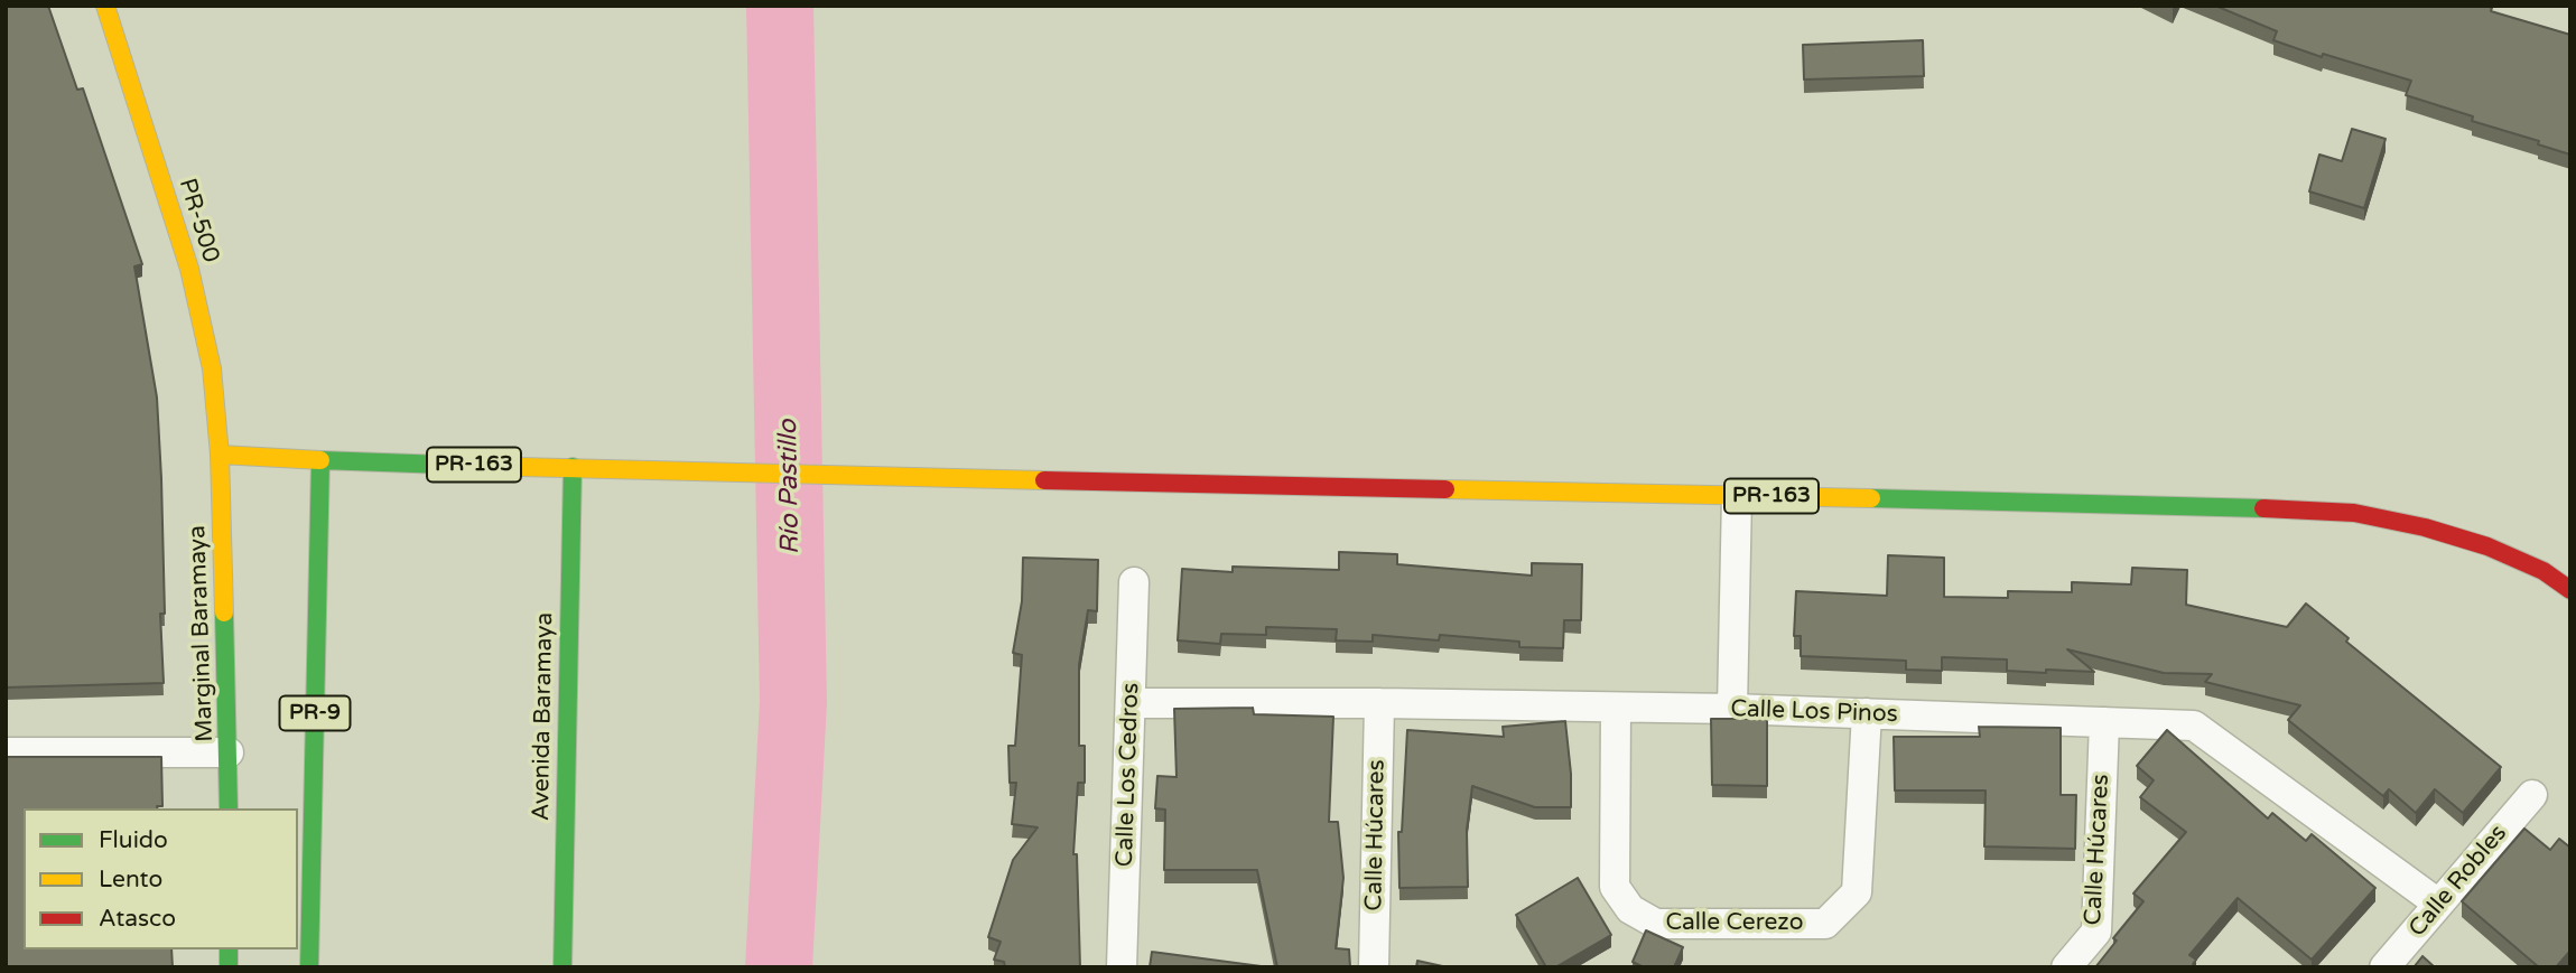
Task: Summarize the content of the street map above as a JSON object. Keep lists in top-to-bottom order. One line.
{"streets":{"main road":["PR-500","PR-163","Marginal Baramaya","PR-9","Avenida Baramaya"],"street":["Calle Los Pinos","Calle Los Cedros","Calle Húcares","Calle Robles","Calle Cerezo"]},"crossings":[["PR-500","PR-163"],["PR-500","Marginal Baramaya"],["PR-163","Marginal Baramaya"],["PR-163","PR-9"],["PR-163","Avenida Baramaya"],["Calle Los Pinos","Calle Los Cedros"],["Calle Los Pinos","Calle Húcares"],["Calle Los Pinos","Calle Robles"],["Calle Los Pinos","Calle Cerezo"]],"water":["Río Pastillo"],"legend":["Fluido","Lento","Atasco"]}
